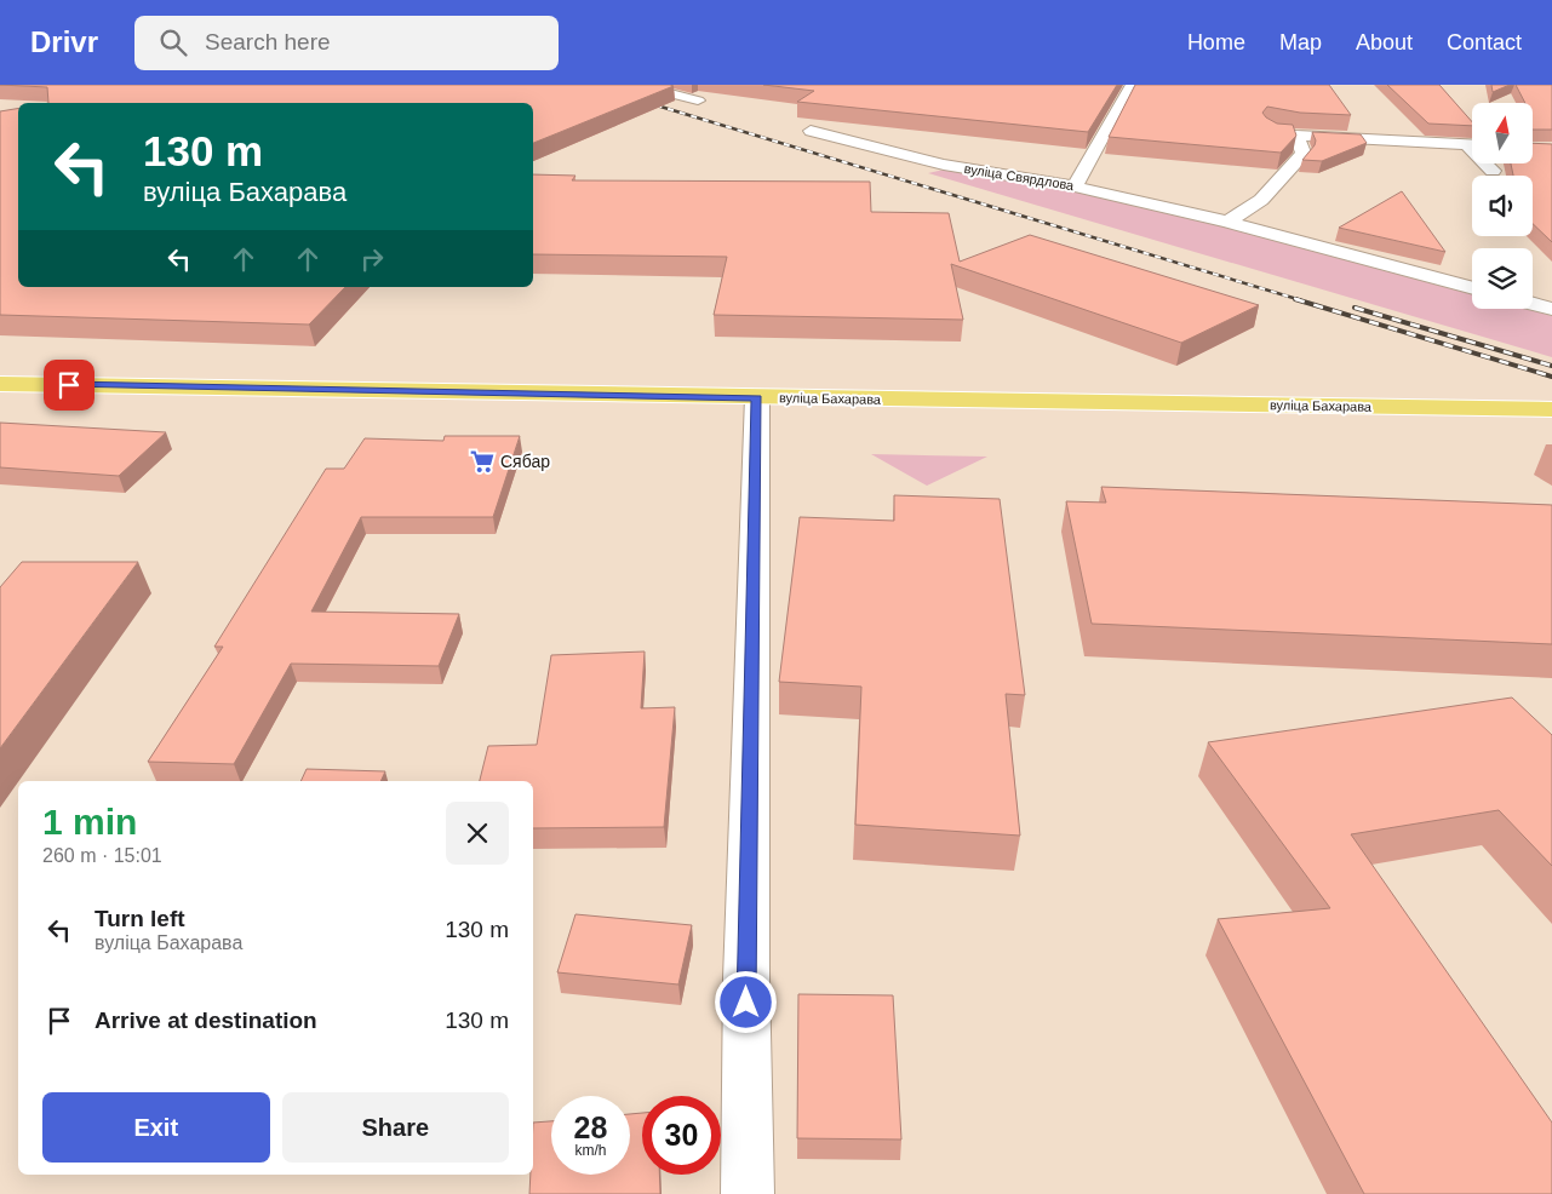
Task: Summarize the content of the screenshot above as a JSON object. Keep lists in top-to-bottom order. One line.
{"streets":{"main road":["вуліца Бахарава"],"street":["вуліца Свярдлова"]},"places":{"supermarket":["Сябар"]},"north":"top","page":{"header":"Drivr","search":"Search here","nav":["Home","Map","About","Contact"],"turn":["130 m","вуліца Бахарава"],"heading":["1 min","260 m · 15:01"],"list":[{"name":"Turn left","note":"вуліца Бахарава","value":"130 m"},{"name":"Arrive at destination","value":"130 m"}],"buttons":["Exit","Share"],"speed":"28 km/h","limit":"30"}}
